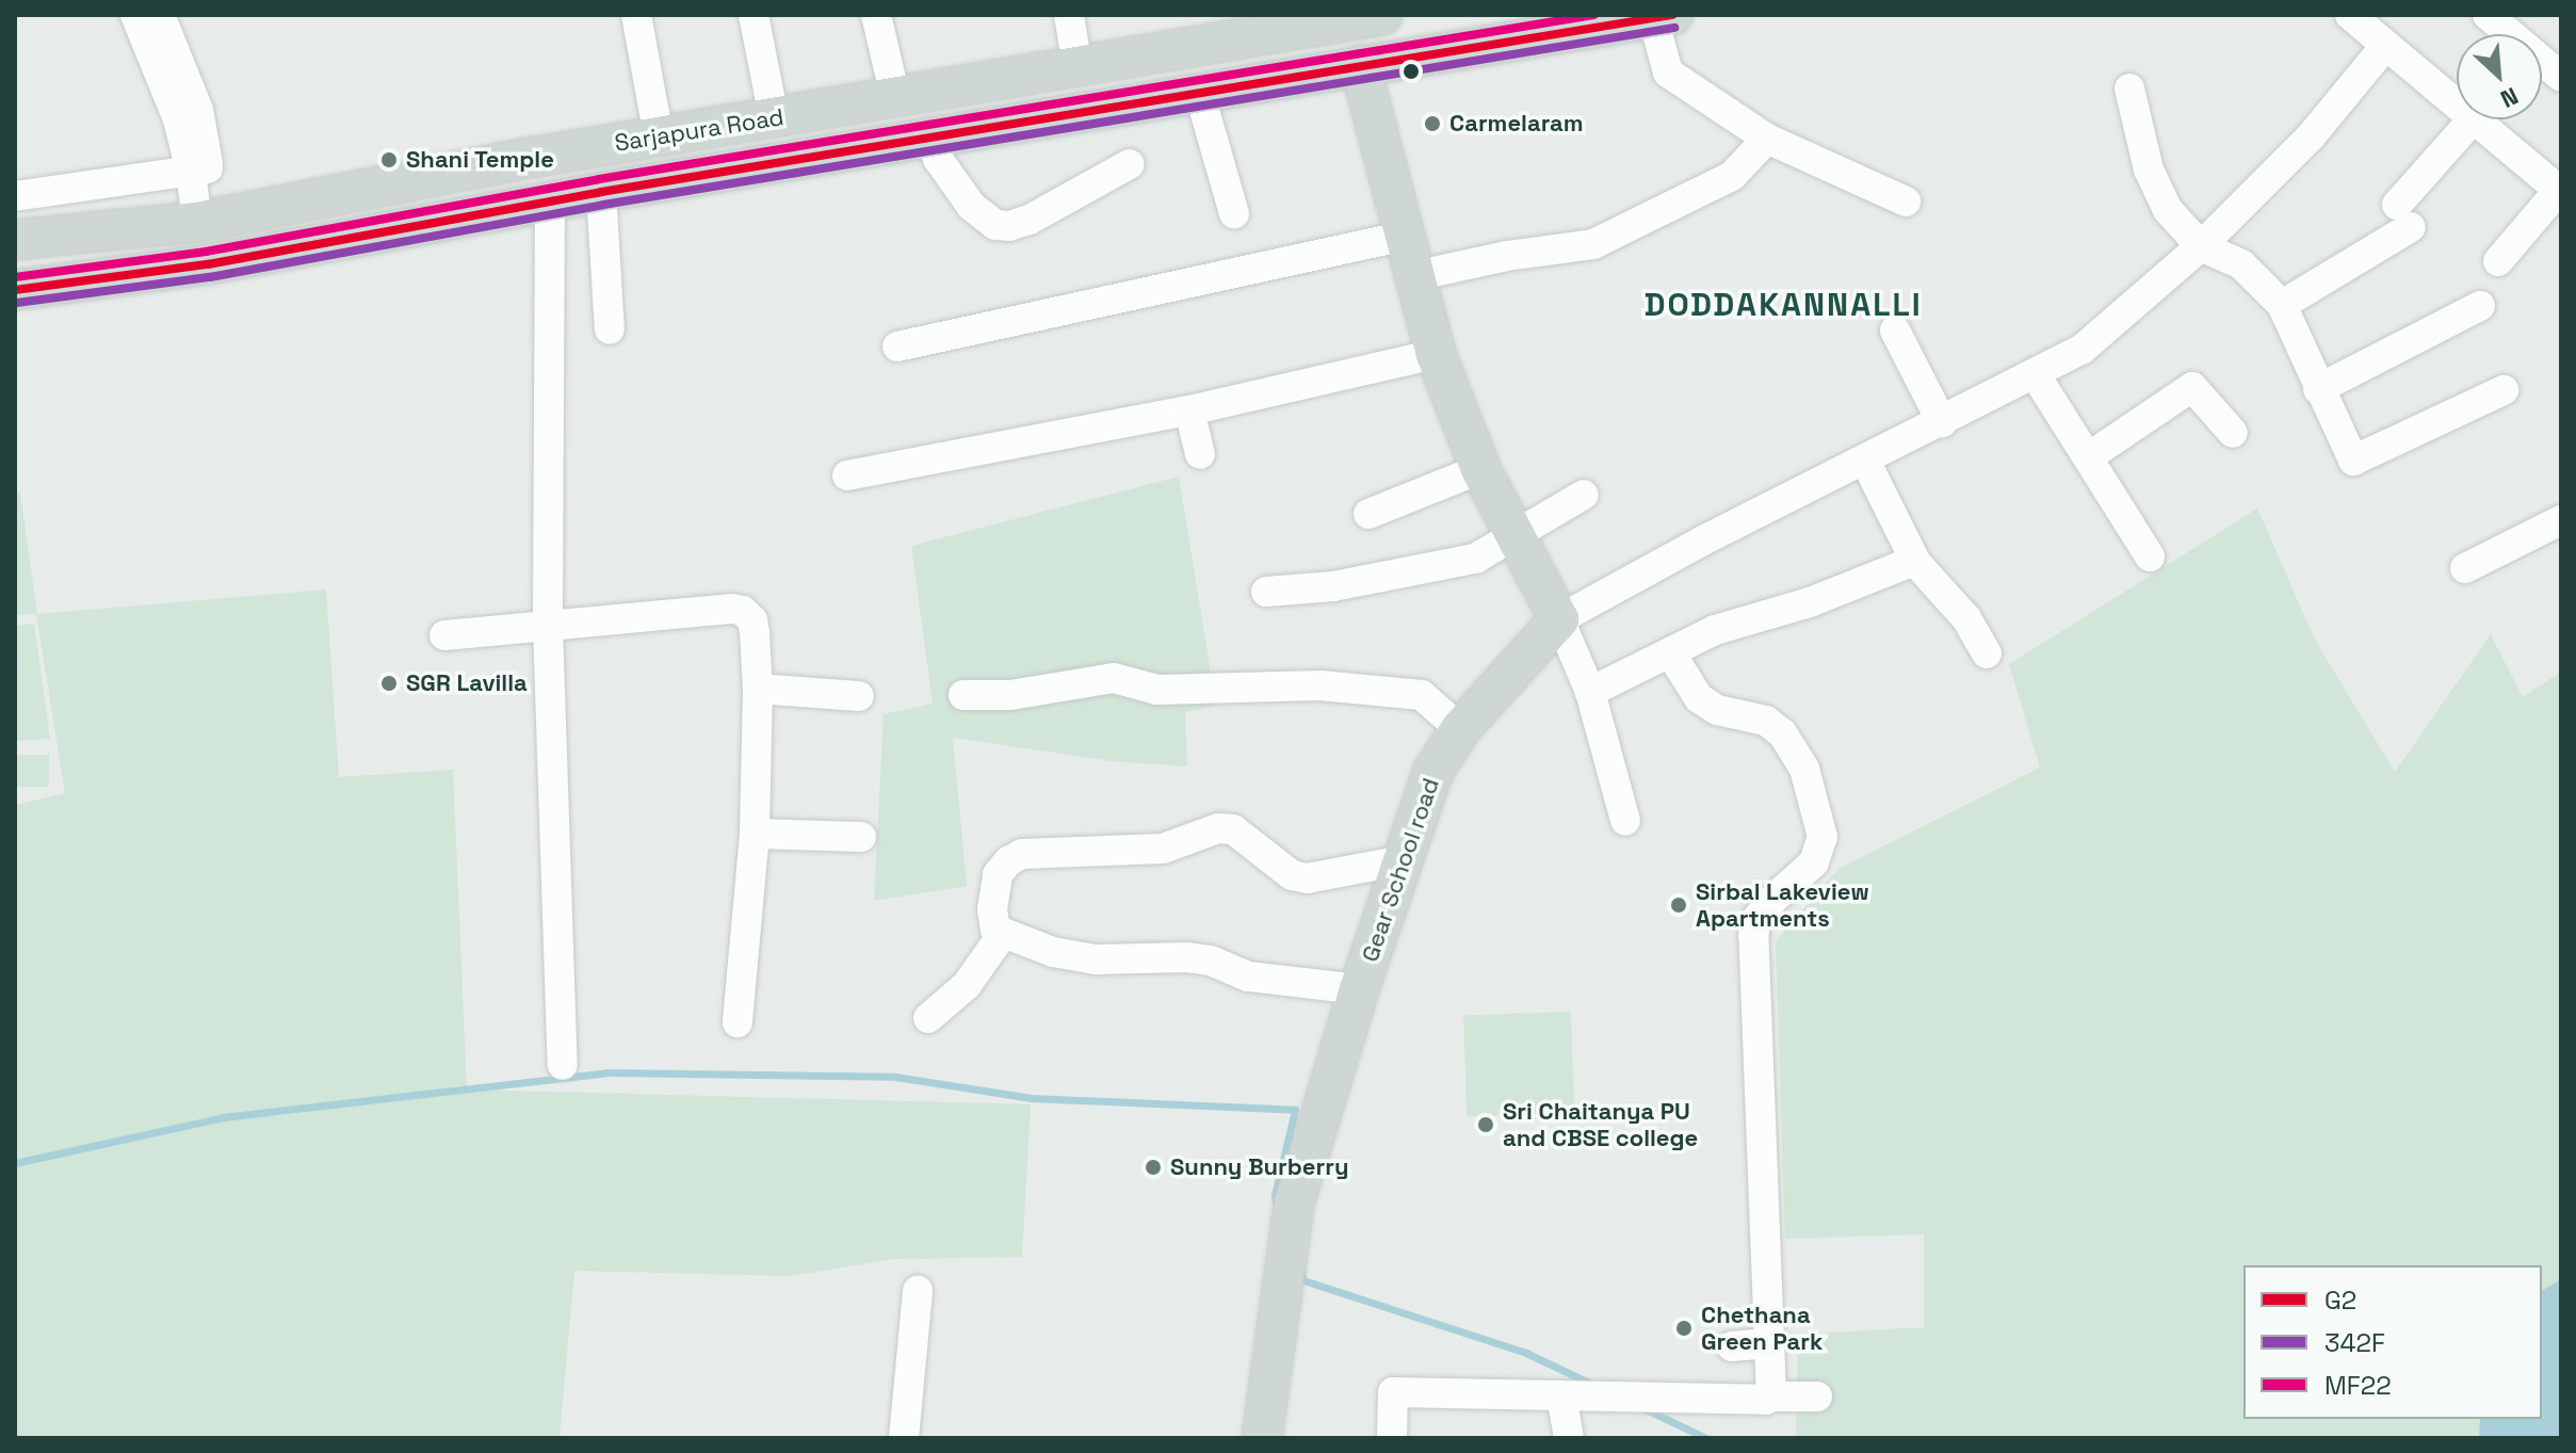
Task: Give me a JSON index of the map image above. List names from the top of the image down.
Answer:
{
  "streets": {
    "main road": ["Sarjapura Road", "Gear School road"]
  },
  "districts": ["DODDAKANNALLI"],
  "places": [
    "Carmelaram",
    "Shani Temple",
    "SGR Lavilla",
    "Sirbal Lakeview Apartments",
    "Sri Chaitanya PU and CBSE college",
    "Sunny Burberry",
    "Chethana Green Park"
  ],
  "lines": ["transit line G2", "transit line MF22", "transit line 342F"],
  "legend": ["G2", "342F", "MF22"],
  "north": "bottom right"
}
